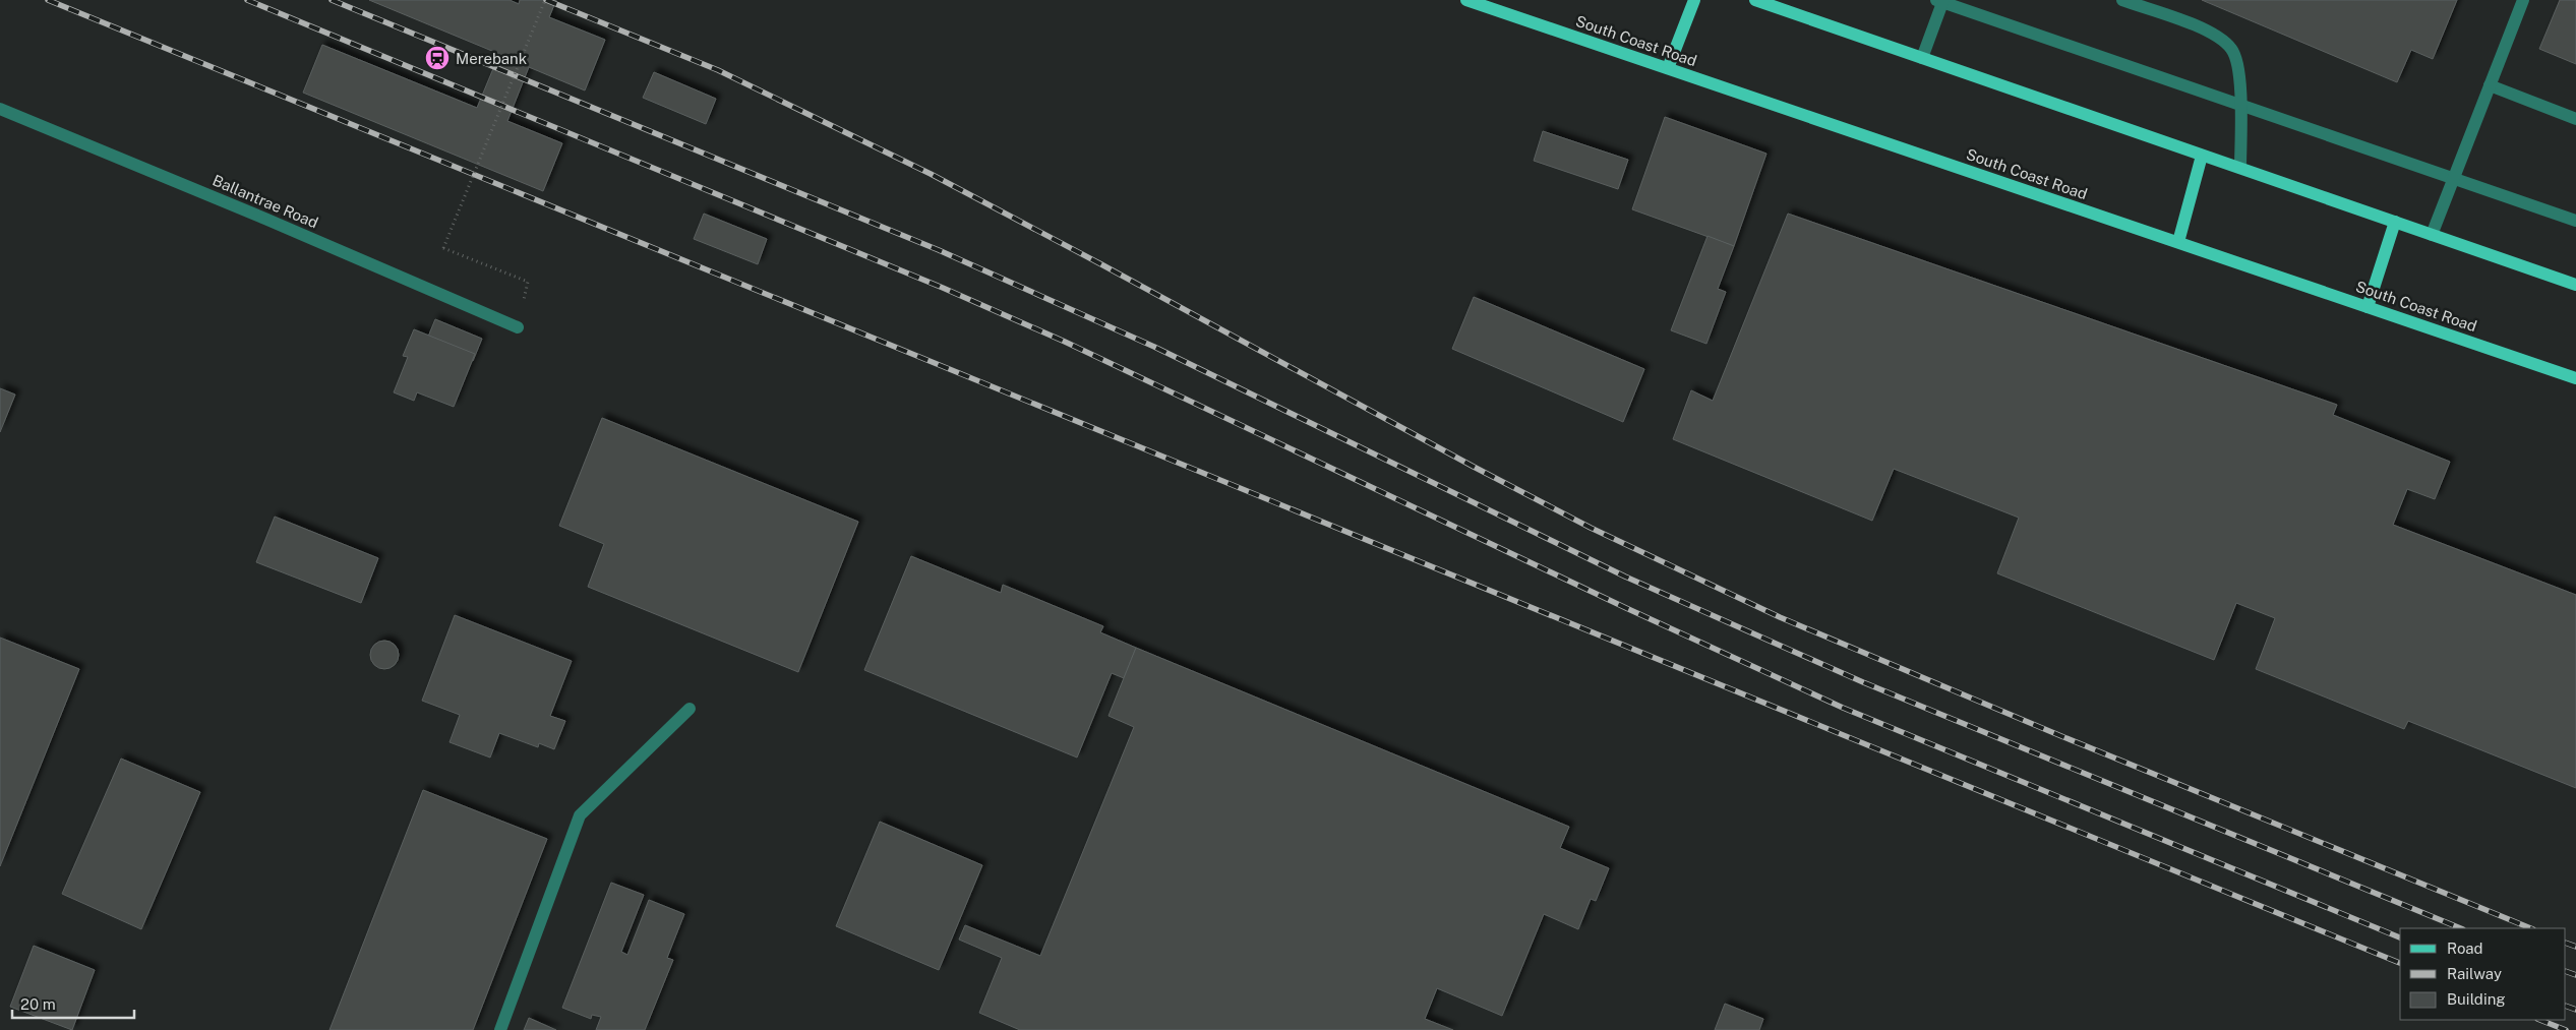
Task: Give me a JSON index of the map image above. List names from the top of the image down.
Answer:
{
  "streets": {
    "main road": ["South Coast Road"],
    "lane": ["Ballantrae Road"]
  },
  "places": {
    "station": ["Merebank"]
  },
  "legend": ["Road", "Railway", "Building"],
  "scale_bar": "20 m"
}
